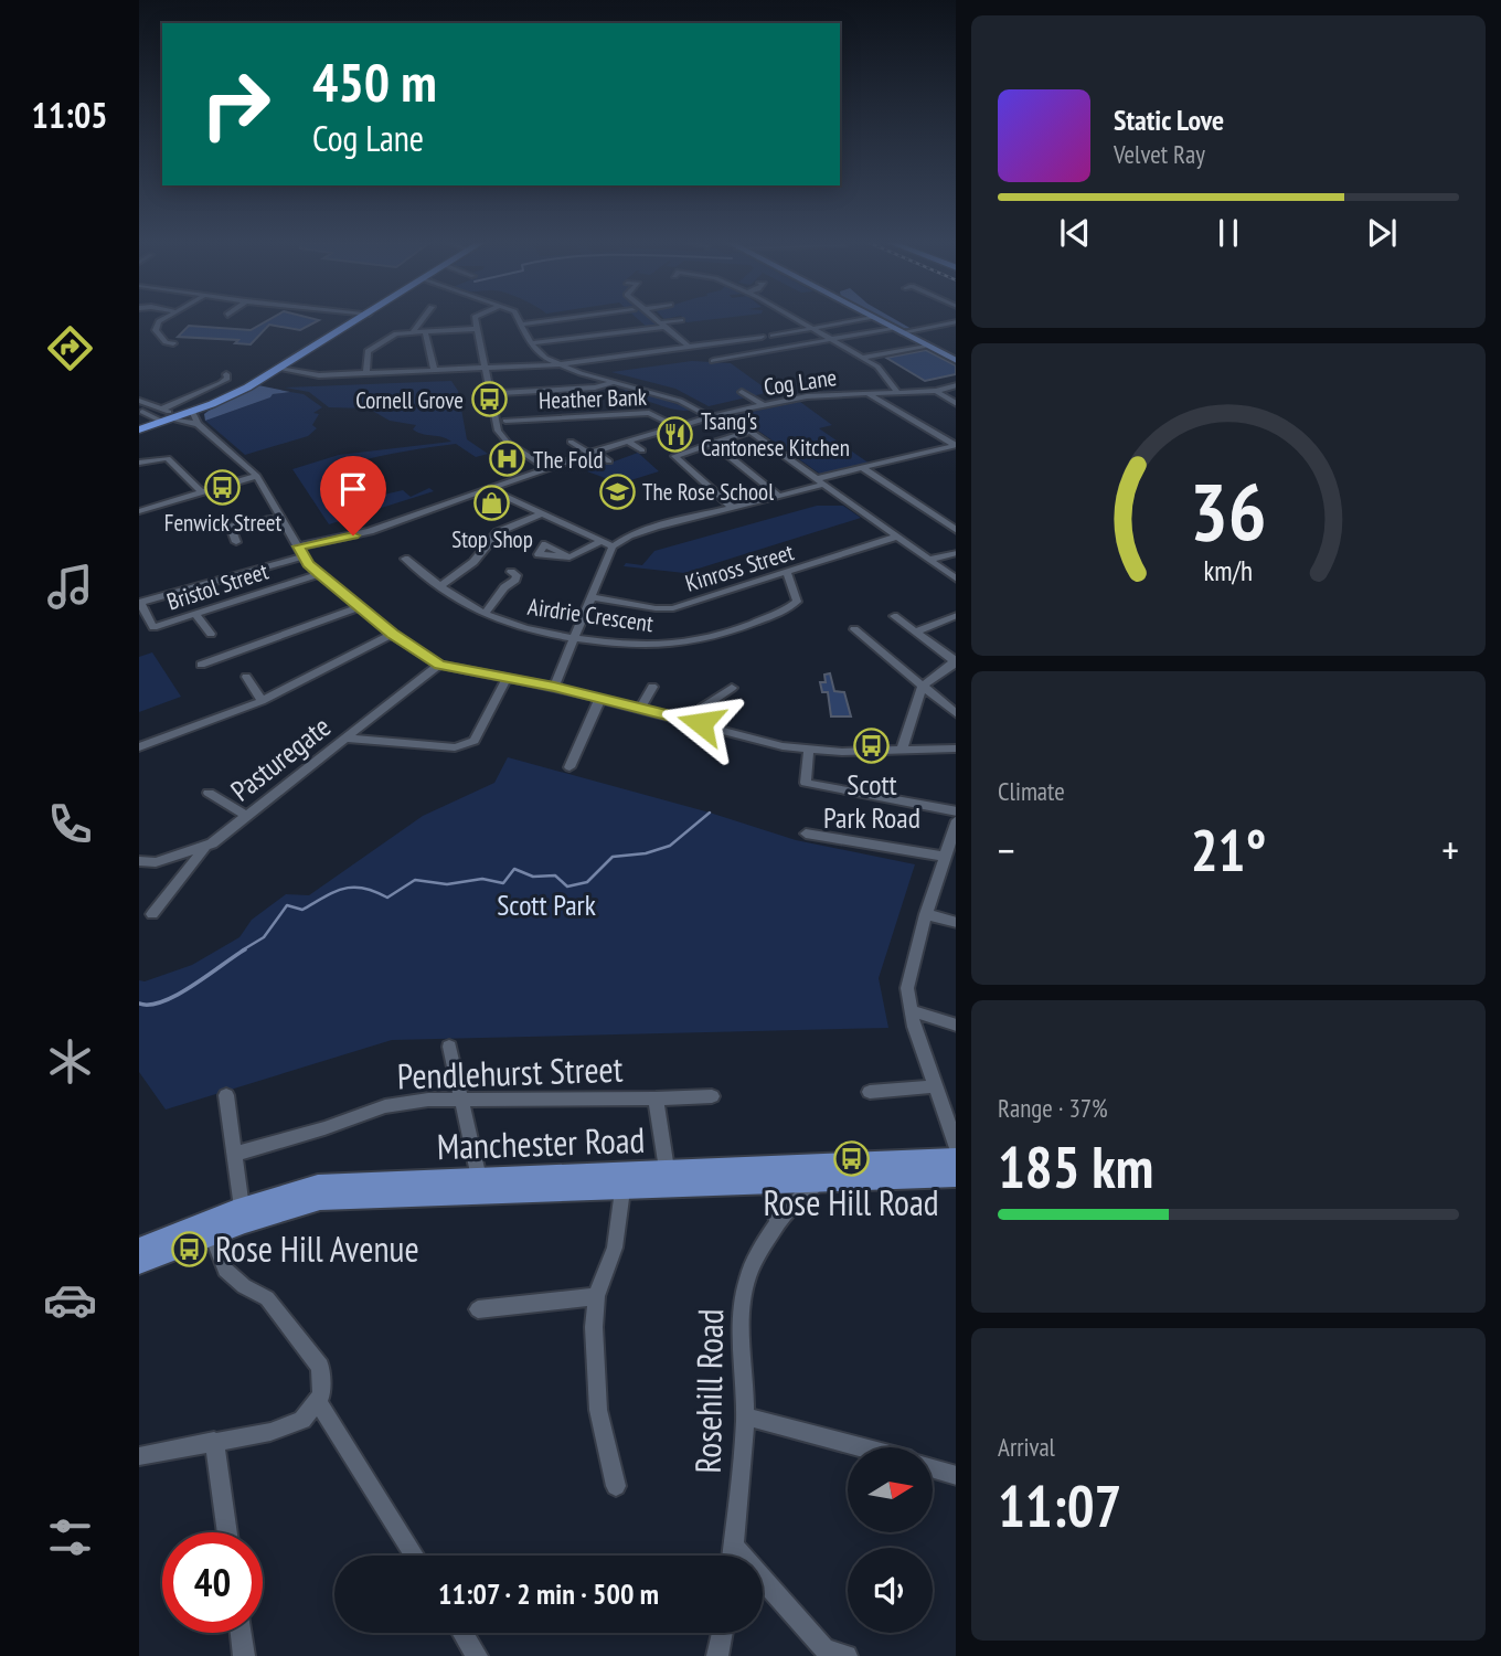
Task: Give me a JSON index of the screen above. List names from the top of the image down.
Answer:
{
  "streets": {
    "main road": ["Manchester Road"],
    "street": [
      "Cog Lane",
      "Heather Bank",
      "Kinross Street",
      "Bristol Street",
      "Airdrie Crescent",
      "Pasturegate",
      "Pendlehurst Street",
      "Rosehill Road"
    ]
  },
  "crossings": [
    ["Cog Lane", "Heather Bank"],
    ["Cog Lane", "Bristol Street"],
    ["Kinross Street", "Airdrie Crescent"],
    ["Pendlehurst Street", "Manchester Road"],
    ["Manchester Road", "Rosehill Road"]
  ],
  "parks": ["Scott Park"],
  "places": {
    "bus stop": [
      "Cornell Grove",
      "Fenwick Street",
      "Scott Park Road",
      "Rose Hill Road",
      "Rose Hill Avenue"
    ],
    "restaurant": ["Tsang's Cantonese Kitchen"],
    "hospital": ["The Fold"],
    "school or university": ["The Rose School"],
    "shop": ["Stop Shop"]
  },
  "north": "right",
  "page": {
    "tabs": "11:05",
    "turn": ["450 m", "Cog Lane"],
    "song": ["Static Love", "Velvet Ray"],
    "tile": [
      "Climate",
      ["Range · 37%", "185 km"],
      ["Arrival", "11:07"]
    ],
    "heat": ["−", "21°", "+"],
    "limit": "40",
    "trip": "11:07 · 2 min · 500 m",
    "gauge": ["36", "km/h"]
  }
}
